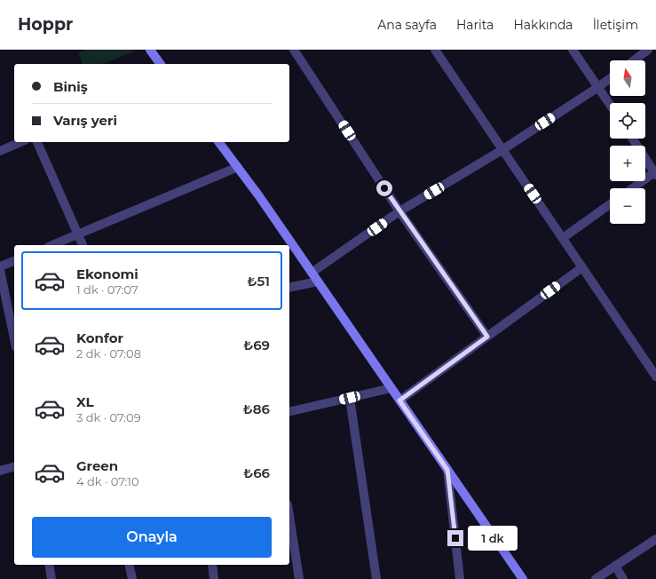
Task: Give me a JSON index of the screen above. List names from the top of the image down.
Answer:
{
  "north": "top",
  "page": {
    "header": "Hoppr",
    "nav": [
      "Ana sayfa",
      "Harita",
      "Hakkında",
      "İletişim"
    ],
    "map_buttons": ["+", "−"],
    "banner": ["Biniş", "Varış yeri"],
    "list": [
      {
        "name": "Ekonomi",
        "note": "1 dk · 07:07",
        "value": "₺51"
      },
      {
        "name": "Konfor",
        "note": "2 dk · 07:08",
        "value": "₺69"
      },
      {
        "name": "XL",
        "note": "3 dk · 07:09",
        "value": "₺86"
      },
      {
        "name": "Green",
        "note": "4 dk · 07:10",
        "value": "₺66"
      }
    ],
    "buttons": "Onayla",
    "bubble": "1 dk"
  }
}
